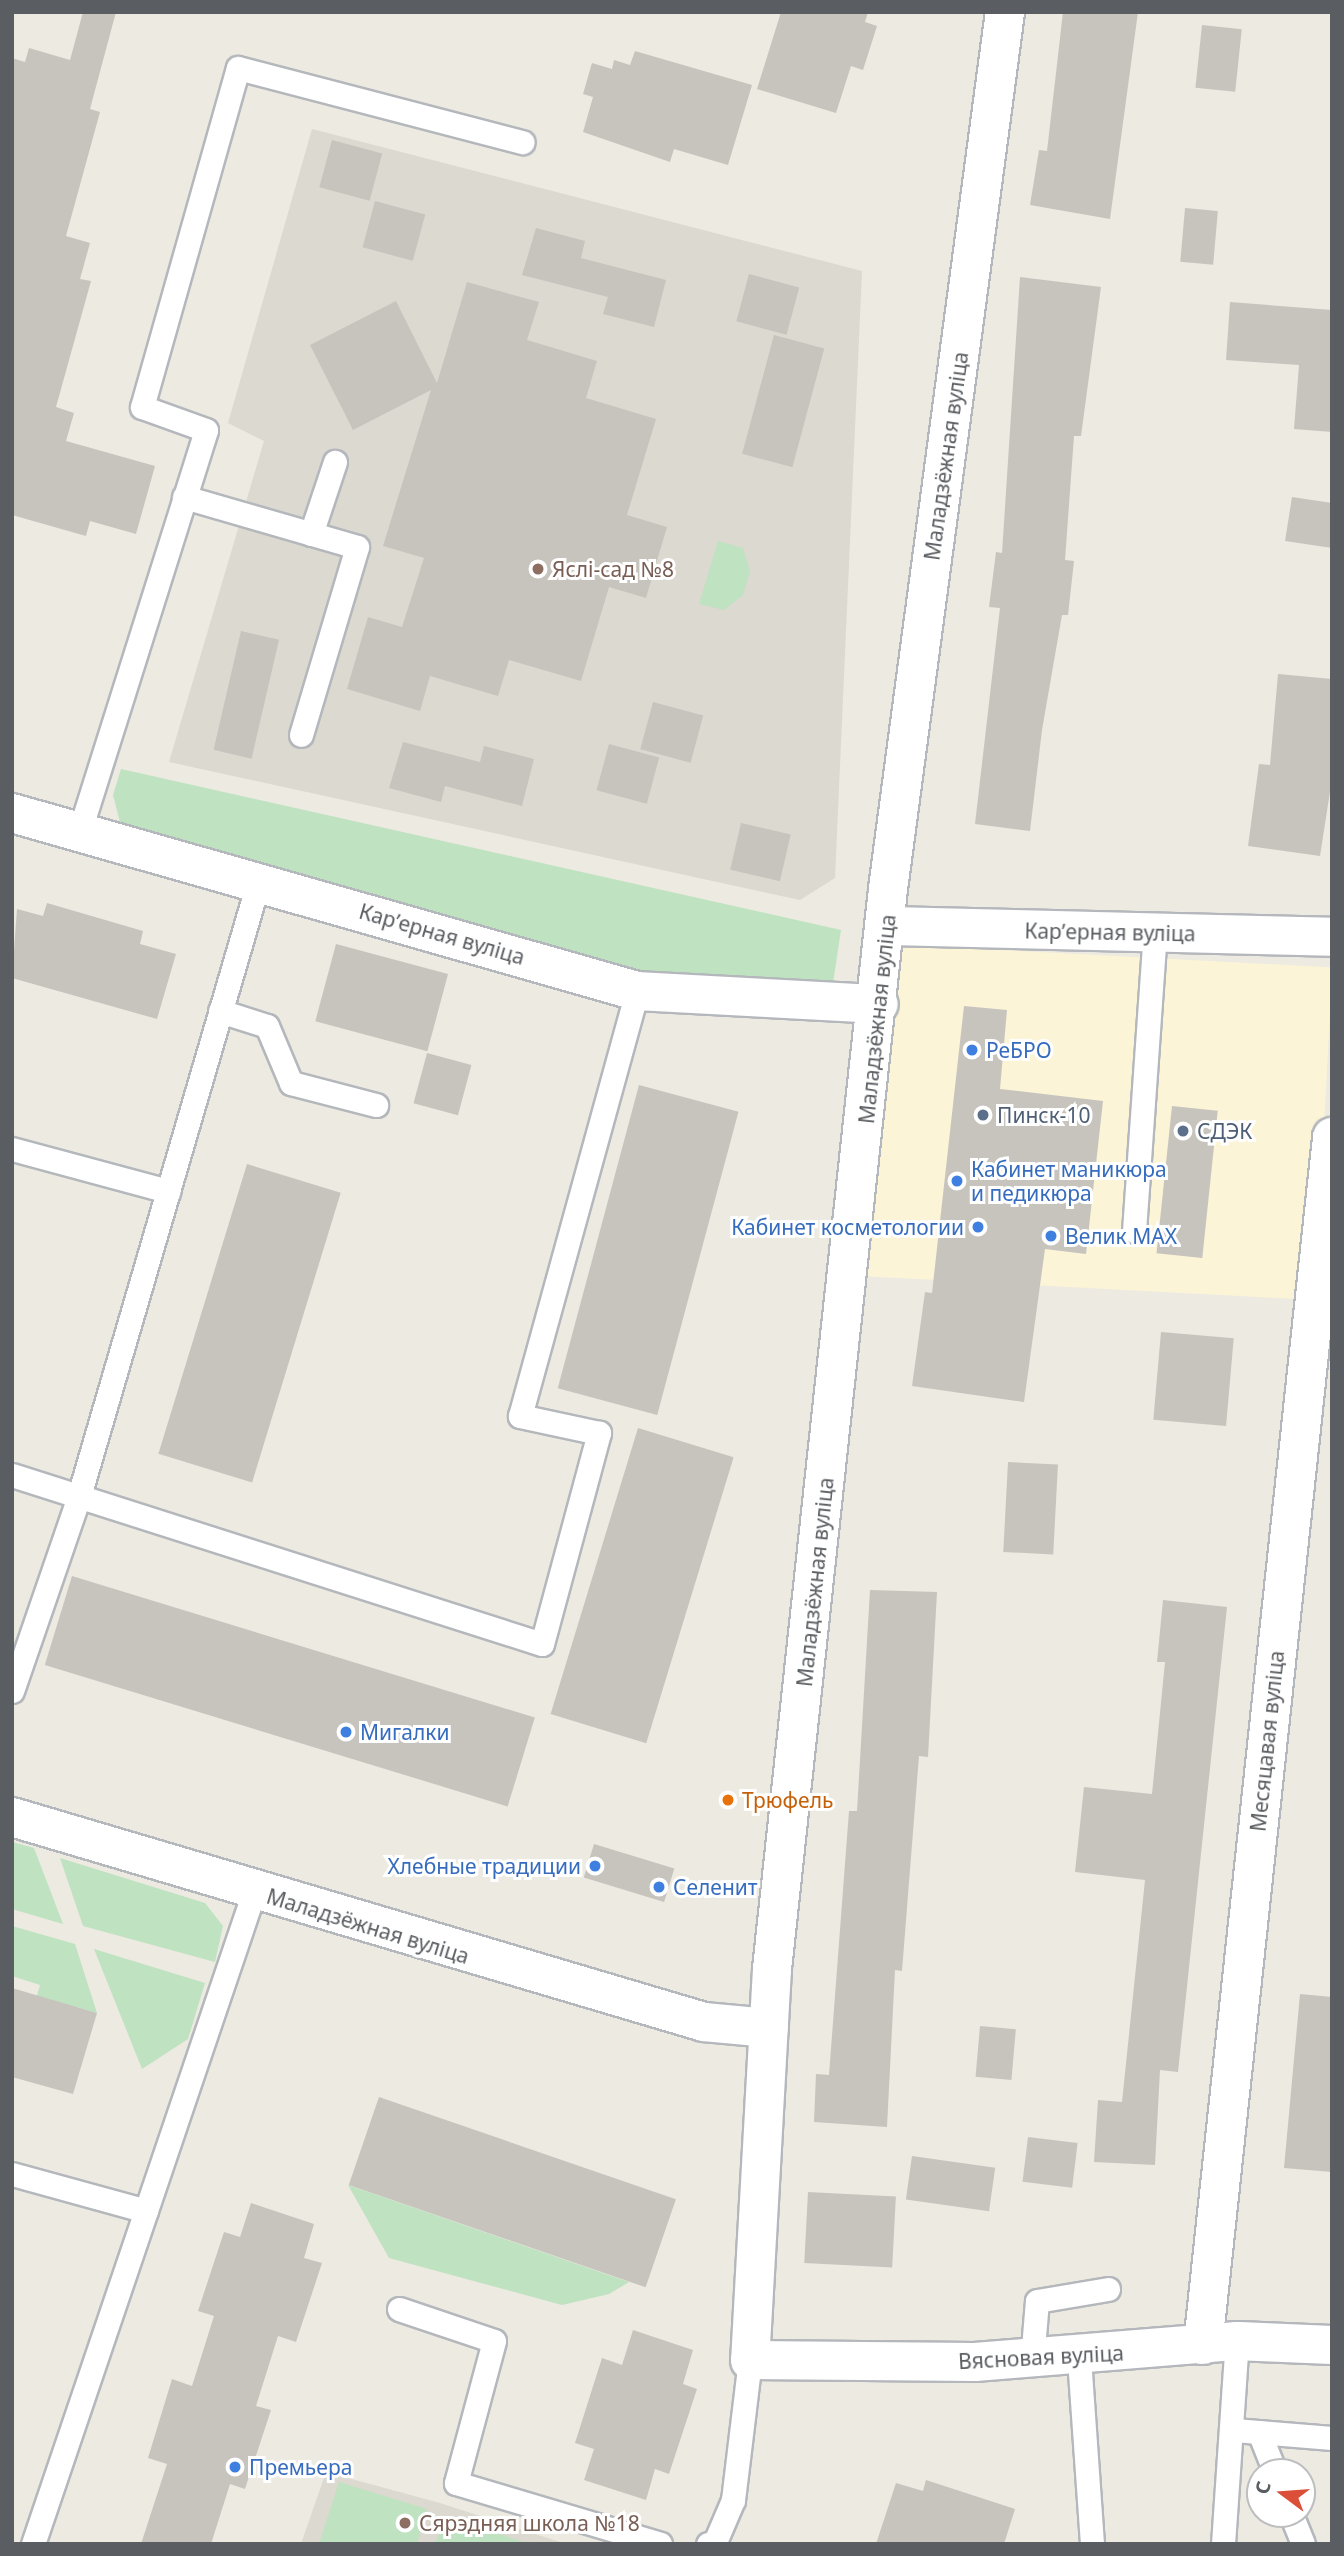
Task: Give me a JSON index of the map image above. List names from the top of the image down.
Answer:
{
  "streets": {
    "street": [
      "Маладзёжная вуліца",
      "Карʼерная вуліца",
      "Месяцавая вуліца",
      "Вясновая вуліца"
    ]
  },
  "crossings": [
    ["Маладзёжная вуліца", "Карʼерная вуліца"],
    ["Маладзёжная вуліца", "Вясновая вуліца"],
    ["Месяцавая вуліца", "Вясновая вуліца"]
  ],
  "places": [
    "Яслі-сад №8",
    "РеБРО",
    "Пинск-10",
    "СДЭК",
    "Кабинет маникюра и педикюра",
    "Кабинет косметологии",
    "Велик МАХ",
    "Мигалки",
    "Трюфель",
    "Хлебные традиции",
    "Селенит",
    "Премьера",
    "Сярэдняя школа №18"
  ],
  "north": "left"
}
